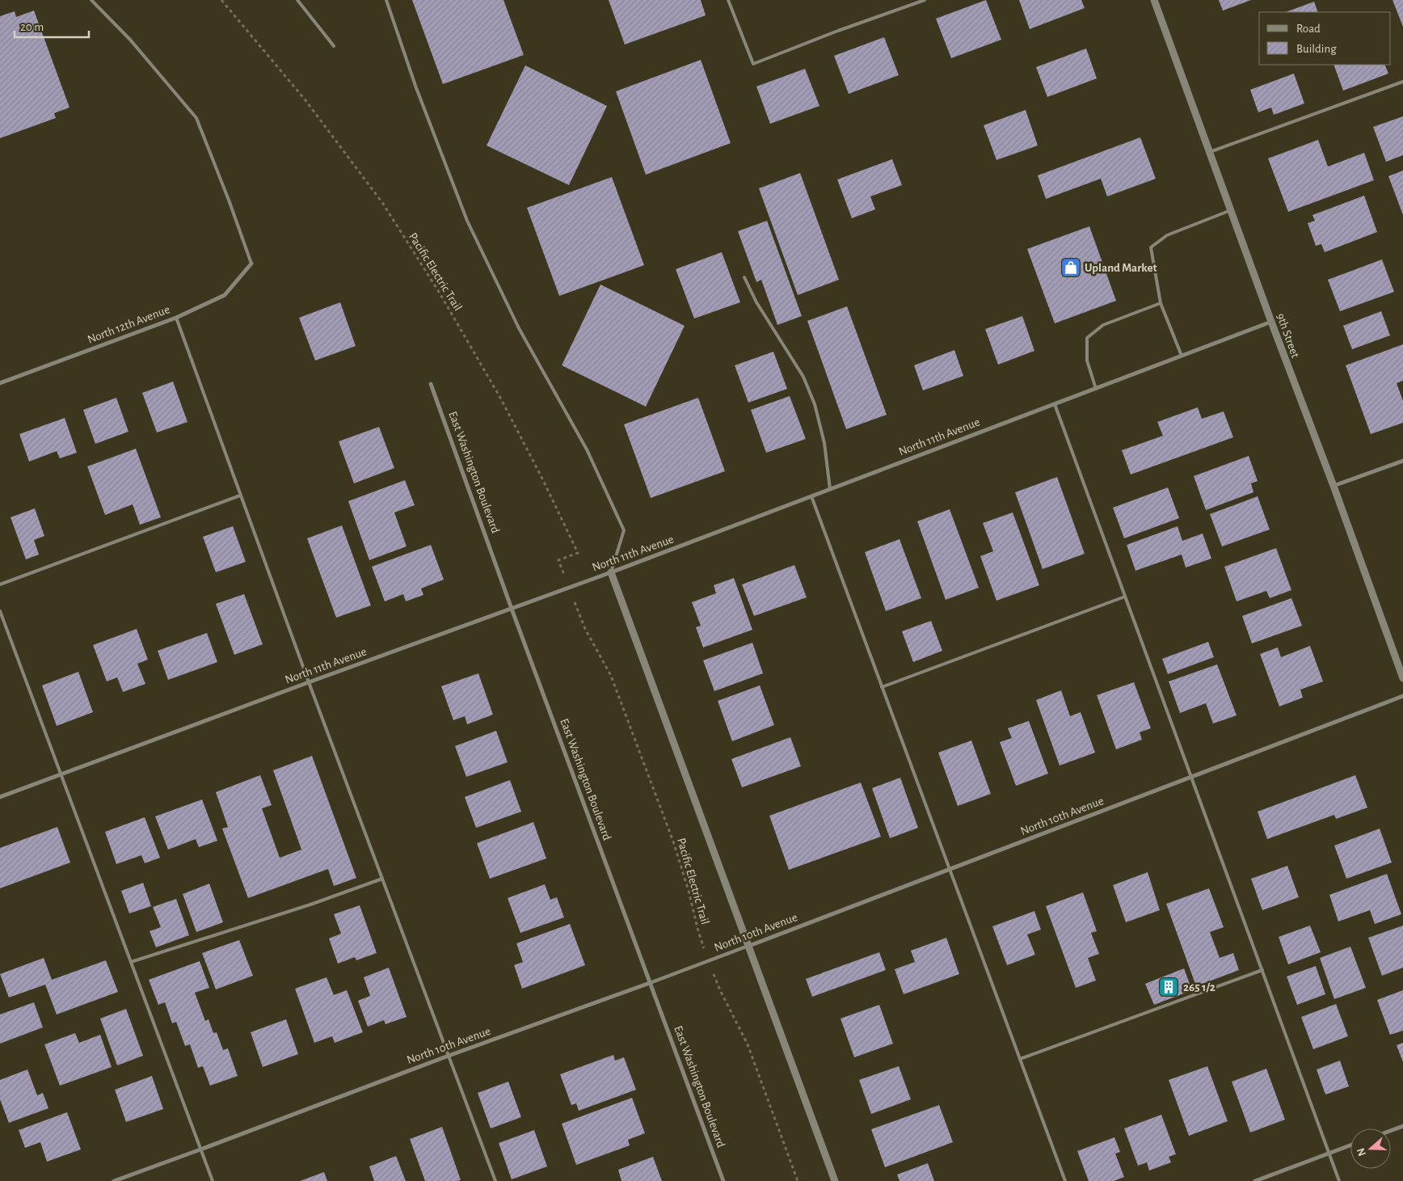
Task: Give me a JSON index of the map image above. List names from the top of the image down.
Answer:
{
  "streets": {
    "street": [
      "North 12th Avenue",
      "9th Street",
      "North 11th Avenue",
      "East Washington Boulevard",
      "North 10th Avenue"
    ],
    "path": ["Pacific Electric Trail"]
  },
  "crossings": [
    ["Pacific Electric Trail", "North 10th Avenue"],
    ["9th Street", "North 11th Avenue"],
    ["North 11th Avenue", "East Washington Boulevard"],
    ["East Washington Boulevard", "North 10th Avenue"]
  ],
  "places": {
    "shop": ["Upland Market"],
    "building": ["265 1/2"]
  },
  "legend": ["Road", "Building"],
  "scale_bar": "20 m",
  "north": "left"
}
